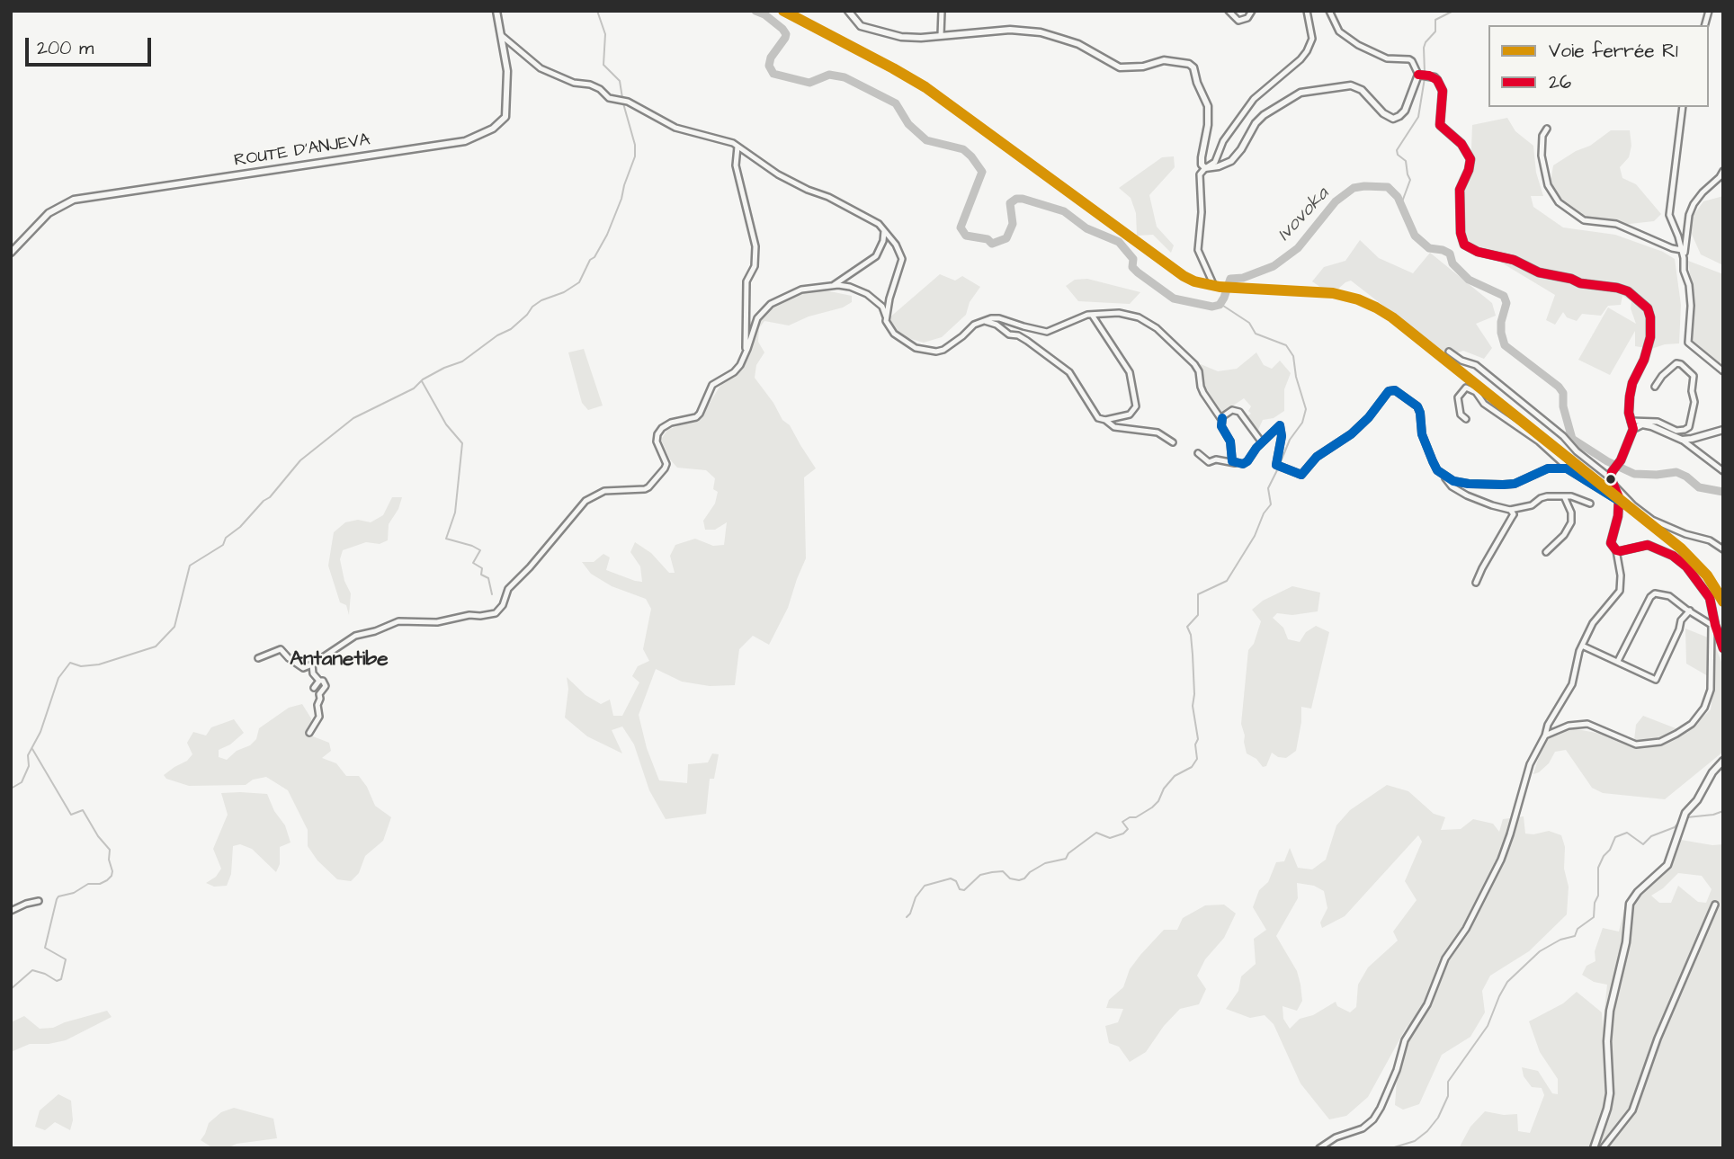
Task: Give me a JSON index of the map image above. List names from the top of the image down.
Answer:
{
  "streets": {
    "street": ["ROUTE D'ANJEVA"]
  },
  "districts": ["Antanetibe"],
  "water": ["Ivovoka"],
  "lines": ["rail line R1", "transit line 26"],
  "legend": ["Voie ferrée R1", "26"],
  "scale_bar": "200 m"
}
